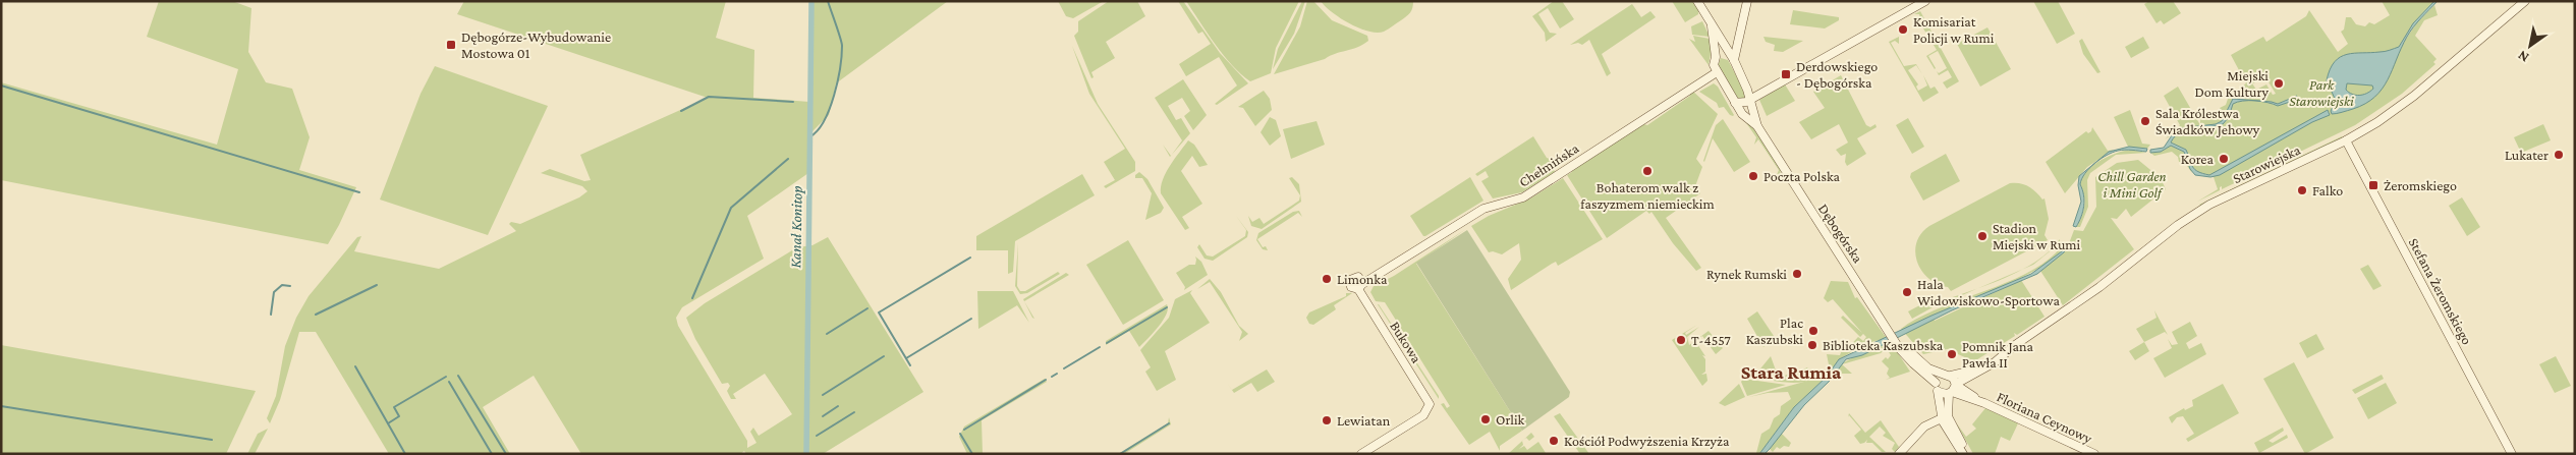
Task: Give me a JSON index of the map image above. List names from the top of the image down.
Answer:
{
  "streets": {
    "main road": [
      "Starowiejska",
      "Chełmińska",
      "Dębogórska",
      "Stefana Żeromskiego",
      "Bukowa",
      "Floriana Ceynowy"
    ]
  },
  "crossings": [
    ["Starowiejska", "Dębogórska"],
    ["Starowiejska", "Stefana Żeromskiego"],
    ["Starowiejska", "Floriana Ceynowy"],
    ["Chełmińska", "Dębogórska"],
    ["Chełmińska", "Bukowa"]
  ],
  "districts": ["Stara Rumia"],
  "water": ["Kanał Konitop"],
  "parks": ["Park Starowiejski", "Chill Garden i Mini Golf"],
  "places": {
    "other": [
      "Komisariat Policji w Rumi",
      "Miejski Dom Kultury",
      "Sala Królestwa Świadków Jehowy",
      "Lukater",
      "Korea",
      "Bohaterom walk z faszyzmem niemieckim",
      "Poczta Polska",
      "Falko",
      "Stadion Miejski w Rumi",
      "Rynek Rumski",
      "Limonka",
      "Hala Widowiskowo-Sportowa",
      "Plac Kaszubski",
      "T-4557",
      "Biblioteka Kaszubska",
      "Pomnik Jana Pawła II",
      "Orlik",
      "Lewiatan",
      "Kościół Podwyższenia Krzyża"
    ],
    "transit": ["Dębogórze-Wybudowanie Mostowa 01", "Derdowskiego - Dębogórska", "Żeromskiego"]
  },
  "north": "bottom left"
}
